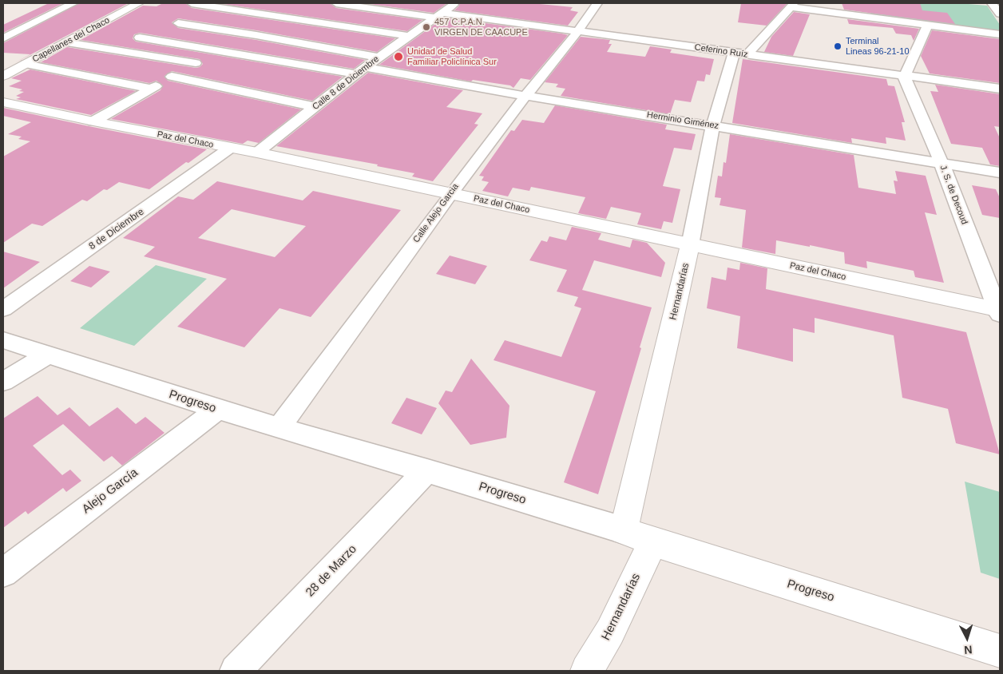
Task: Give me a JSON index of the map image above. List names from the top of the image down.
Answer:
{
  "streets": {
    "street": [
      "Capellanes del Chaco",
      "Ceferino Ruíz",
      "Calle 8 de Diciembre",
      "Herminio Giménez",
      "Paz del Chaco",
      "J. S. de Decoud",
      "Calle Alejo Garcia",
      "8 de Diciembre",
      "Hernandarías",
      "Progreso",
      "Alejo García",
      "28 de Marzo"
    ]
  },
  "crossings": [
    ["Ceferino Ruíz", "Calle 8 de Diciembre"],
    ["Ceferino Ruíz", "J. S. de Decoud"],
    ["Ceferino Ruíz", "Calle Alejo Garcia"],
    ["Ceferino Ruíz", "Hernandarías"],
    ["Calle 8 de Diciembre", "Herminio Giménez"],
    ["Calle 8 de Diciembre", "Paz del Chaco"],
    ["Herminio Giménez", "J. S. de Decoud"],
    ["Herminio Giménez", "Calle Alejo Garcia"],
    ["Herminio Giménez", "Hernandarías"],
    ["Paz del Chaco", "J. S. de Decoud"],
    ["Paz del Chaco", "Calle Alejo Garcia"],
    ["Paz del Chaco", "8 de Diciembre"],
    ["Paz del Chaco", "Hernandarías"],
    ["Calle Alejo Garcia", "Progreso"],
    ["Hernandarías", "Progreso"],
    ["Progreso", "Alejo García"],
    ["Progreso", "28 de Marzo"]
  ],
  "places": ["457 C.P.A.N. VIRGEN DE CAACUPE", "Terminal Lineas 96-21-10", "Unidad de Salud Familiar Policlínica Sur"],
  "north": "bottom"
}
